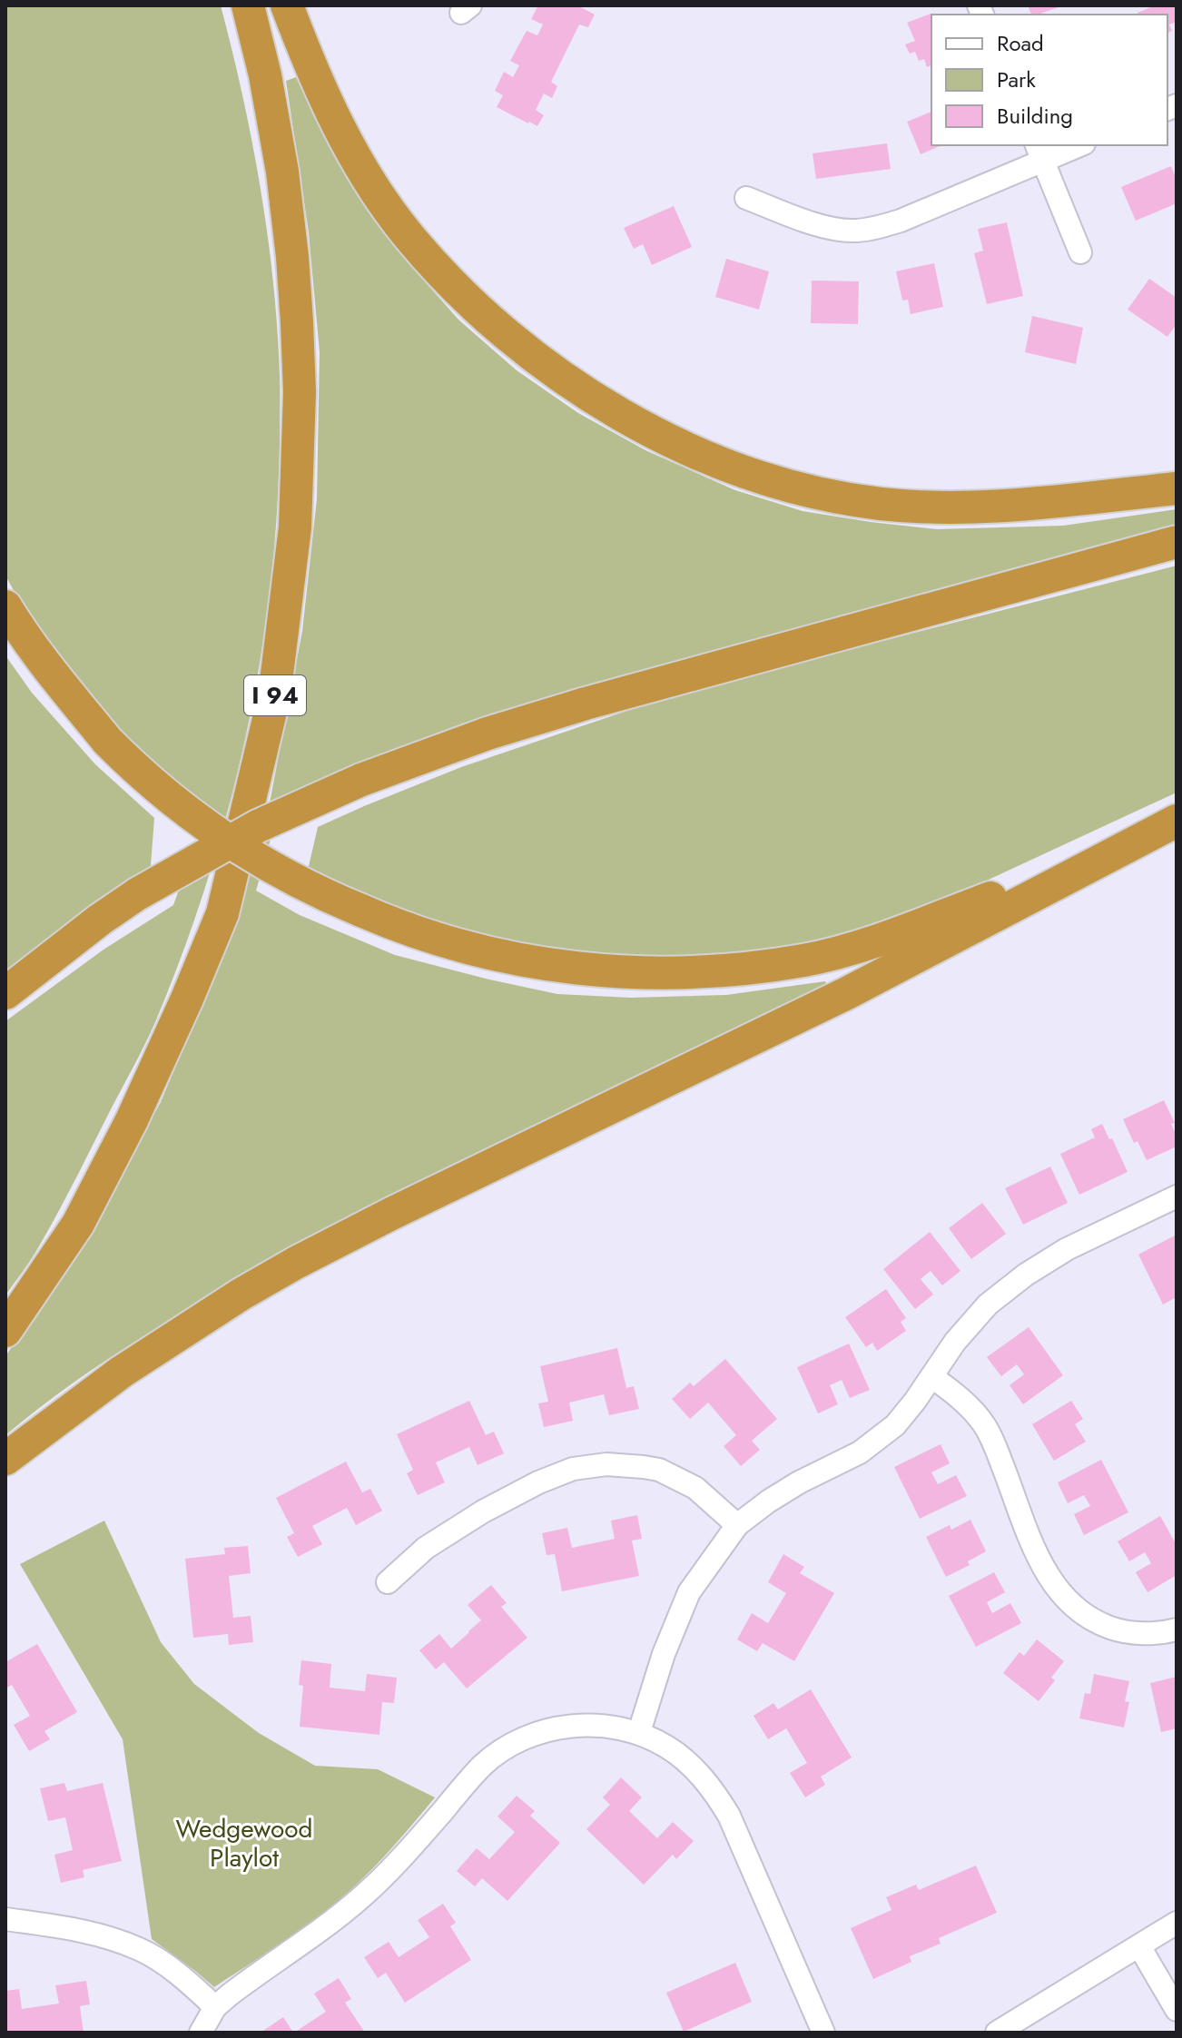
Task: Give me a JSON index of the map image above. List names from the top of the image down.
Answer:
{
  "streets": {
    "highway": ["I 94"]
  },
  "parks": ["Wedgewood Playlot"],
  "legend": ["Road", "Park", "Building"]
}
